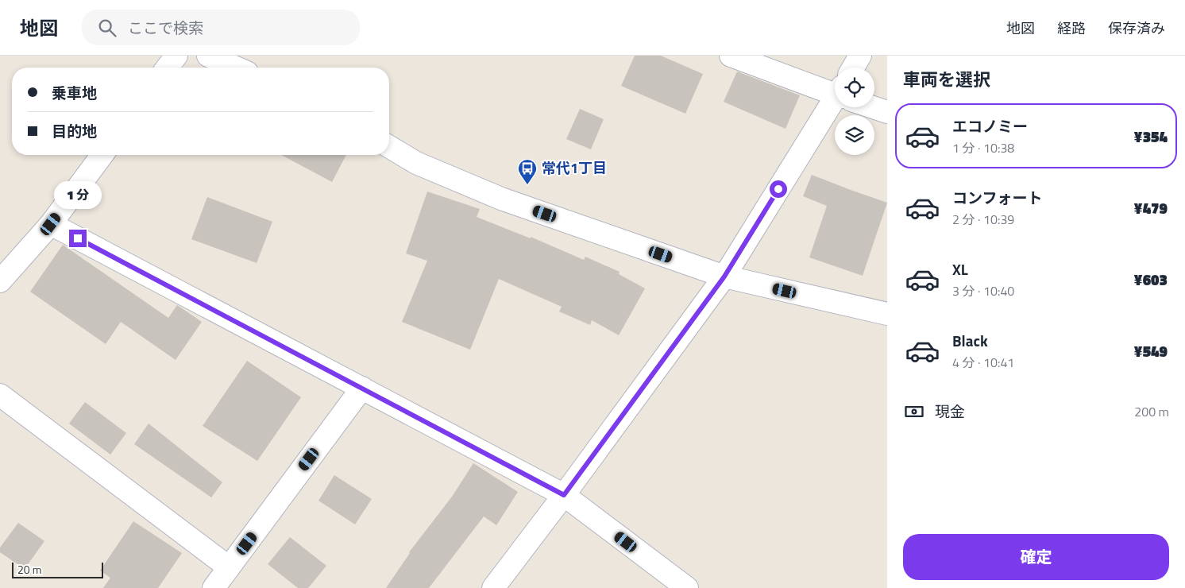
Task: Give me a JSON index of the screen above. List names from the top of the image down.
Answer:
{
  "places": {
    "bus stop": ["常代1丁目"]
  },
  "scale_bar": "20 m",
  "page": {
    "header": "地図",
    "search": "ここで検索",
    "nav": ["地図", "経路", "保存済み"],
    "heading": "車両を選択",
    "banner": ["乗車地", "目的地"],
    "list": [
      {
        "name": "エコノミー",
        "note": "1 分 · 10:38",
        "value": "¥354"
      },
      {
        "name": "コンフォート",
        "note": "2 分 · 10:39",
        "value": "¥479"
      },
      {
        "name": "XL",
        "note": "3 分 · 10:40",
        "value": "¥603"
      },
      {
        "name": "Black",
        "note": "4 分 · 10:41",
        "value": "¥549"
      }
    ],
    "bubble": "1 分",
    "pay": ["現金", "200 m"],
    "buttons": "確定",
    "scale": "20 m"
  }
}
